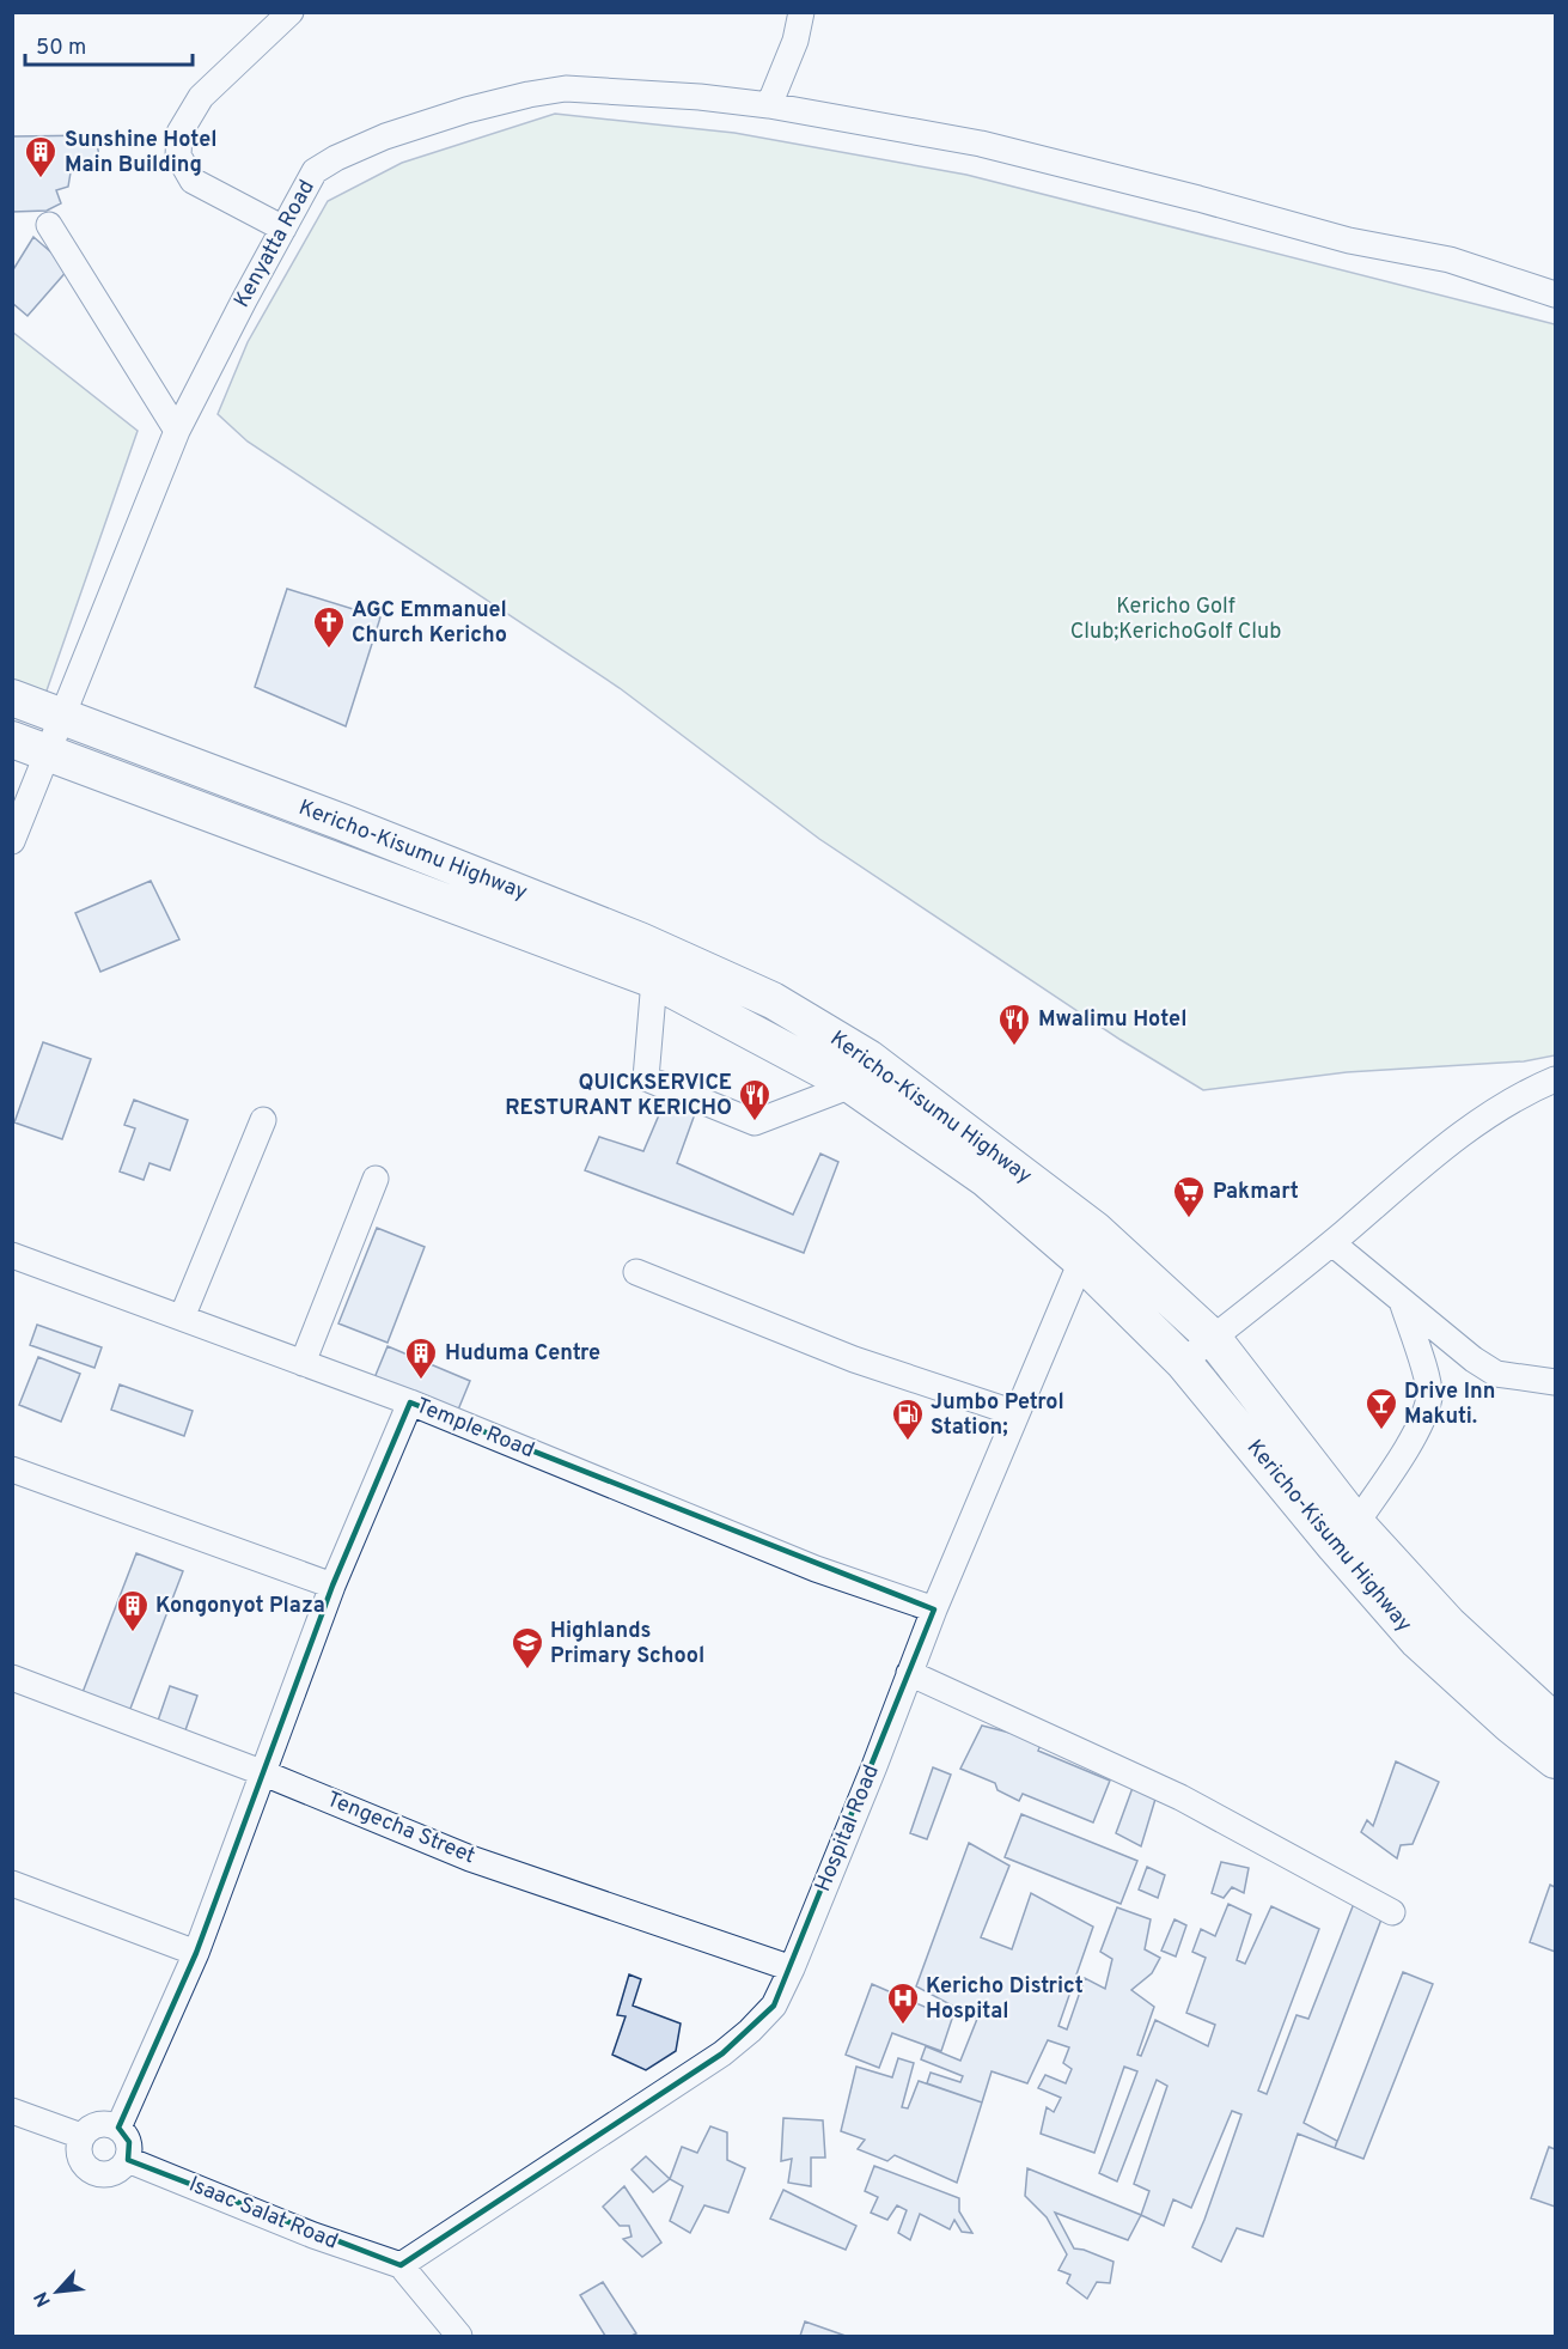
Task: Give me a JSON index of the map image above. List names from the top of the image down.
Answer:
{
  "streets": {
    "highway": ["Kericho-Kisumu Highway"],
    "street": [
      "Kenyatta Road",
      "Temple Road",
      "Tengecha Street",
      "Hospital Road",
      "Isaac Salat Road"
    ]
  },
  "crossings": [
    ["Kenyatta Road", "Kericho-Kisumu Highway"],
    ["Kericho-Kisumu Highway", "Hospital Road"],
    ["Temple Road", "Hospital Road"],
    ["Tengecha Street", "Hospital Road"],
    ["Hospital Road", "Isaac Salat Road"]
  ],
  "parks": ["Kericho Golf Club;KerichoGolf Club"],
  "places": {
    "building": ["Sunshine Hotel Main Building", "Huduma Centre", "Kongonyot Plaza"],
    "church": ["AGC Emmanuel Church Kericho"],
    "restaurant": ["Mwalimu Hotel", "QUICKSERVICE RESTURANT KERICHO"],
    "supermarket": ["Pakmart"],
    "bar": ["Drive Inn Makuti."],
    "fuel station": ["Jumbo Petrol Station;"],
    "school or university": ["Highlands Primary School"],
    "hospital": ["Kericho District Hospital"]
  },
  "scale_bar": "50 m",
  "north": "bottom left"
}
